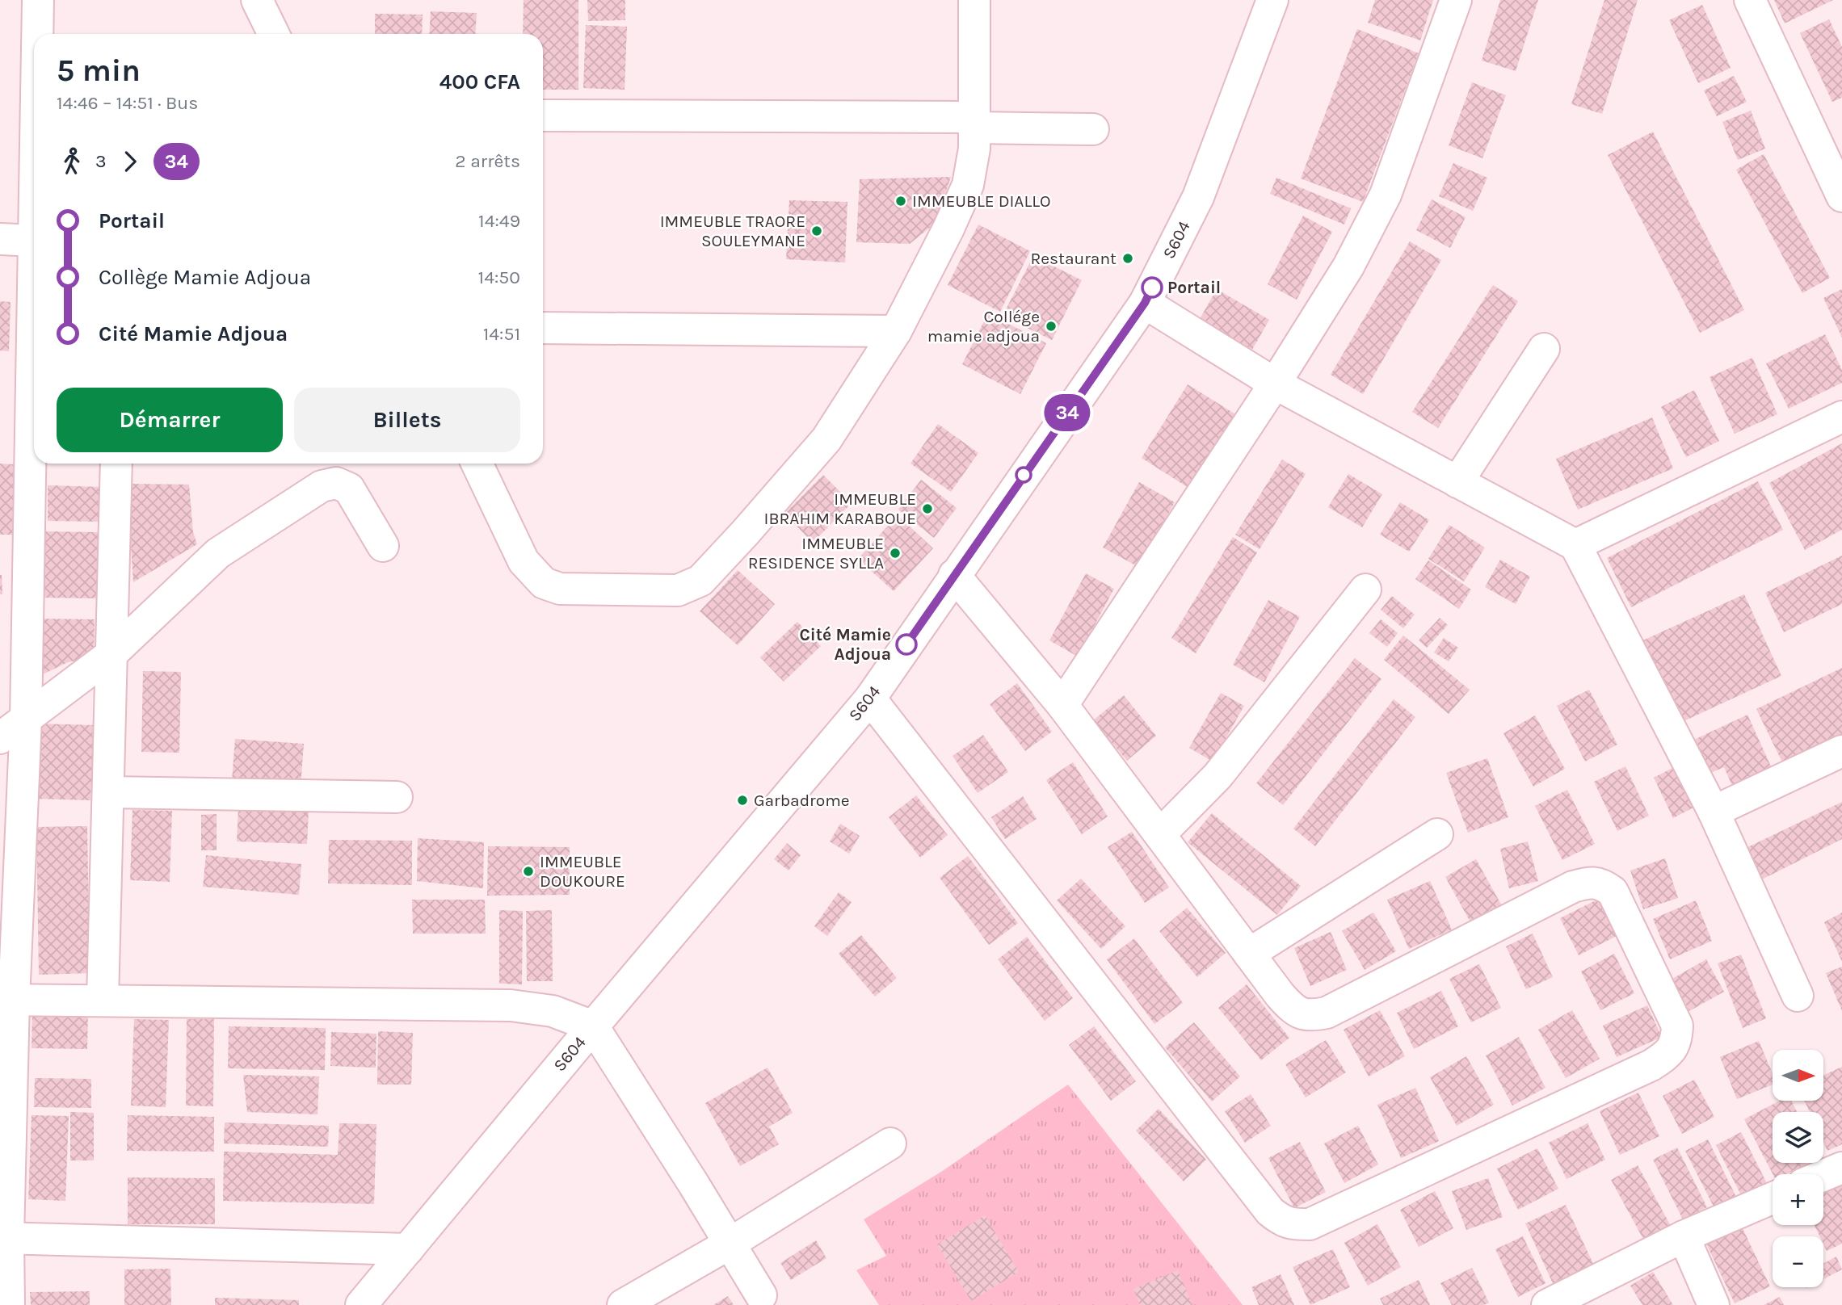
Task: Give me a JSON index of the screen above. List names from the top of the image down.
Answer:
{
  "streets": {
    "street": ["S604"]
  },
  "places": [
    "IMMEUBLE DIALLO",
    "IMMEUBLE TRAORE SOULEYMANE",
    "Restaurant",
    "Portail",
    "Collége mamie adjoua",
    "IMMEUBLE IBRAHIM KARABOUE",
    "IMMEUBLE RESIDENCE SYLLA",
    "Cité Mamie Adjoua",
    "Garbadrome",
    "IMMEUBLE DOUKOURE"
  ],
  "lines": ["bus line 34"],
  "north": "right",
  "page": {
    "on_map": "34",
    "heading": ["5 min", "14:46 – 14:51 · Bus", "400 CFA"],
    "legs": ["3", "34", "2 arrêts"],
    "list": [
      {
        "name": "Portail",
        "value": "14:49"
      },
      {
        "name": "Collège Mamie Adjoua",
        "value": "14:50"
      },
      {
        "name": "Cité Mamie Adjoua",
        "value": "14:51"
      }
    ],
    "buttons": ["Démarrer", "Billets"],
    "map_buttons": ["+", "−"]
  }
}
